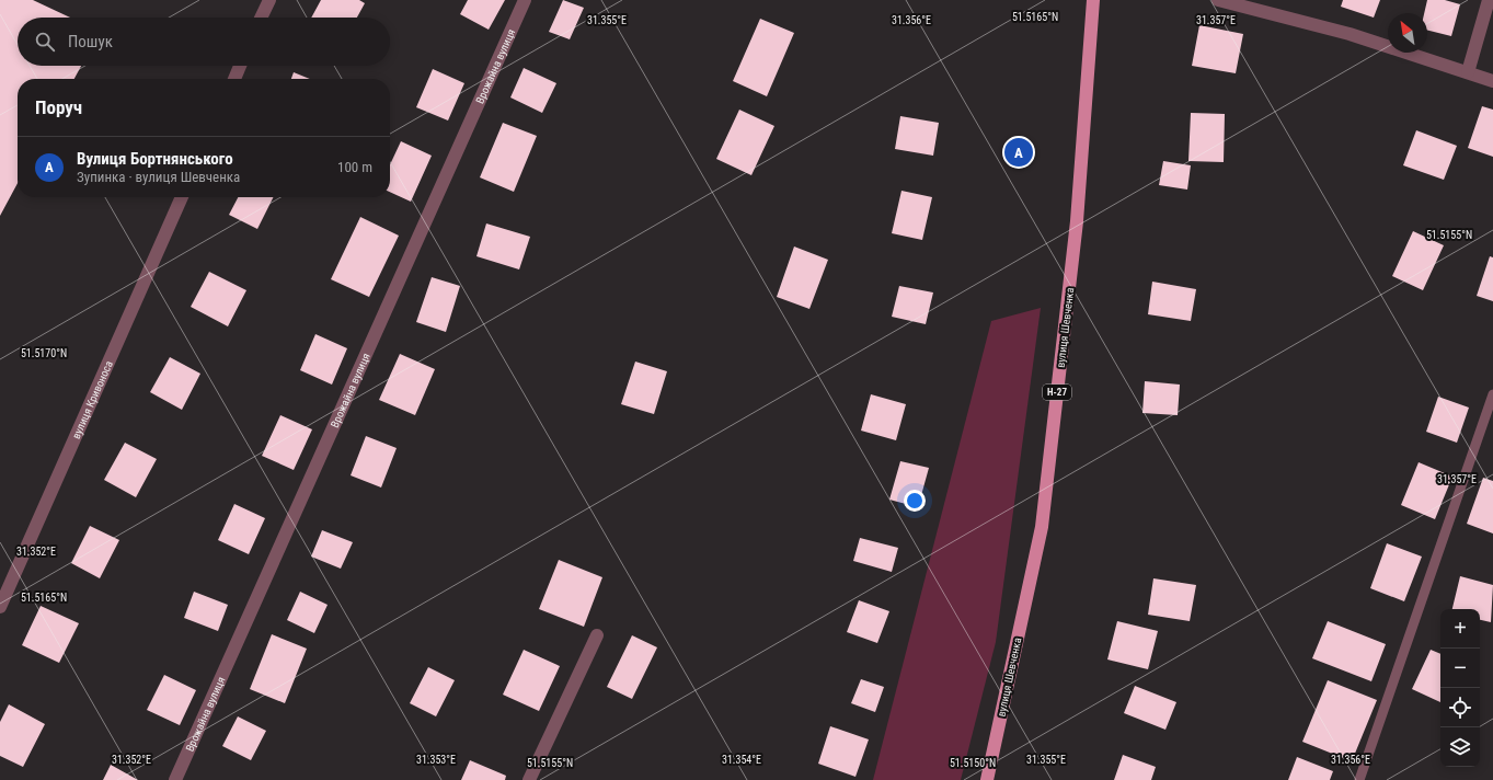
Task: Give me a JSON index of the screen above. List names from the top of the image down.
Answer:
{
  "streets": {
    "main road": ["вулиця Шевченка", "Н-27"],
    "street": ["Врожайна вулиця", "вулиця Кривоноса"]
  },
  "north": "top left",
  "page": {
    "search": "Пошук",
    "heading": "Поруч",
    "pins": "A",
    "list": [
      {
        "mark": "A",
        "name": "Вулиця Бортнянського",
        "note": "Зупинка · вулиця Шевченка",
        "value": "100 m"
      }
    ],
    "map_buttons": ["+", "−"]
  },
  "coordinates": [
    "51.5165°N",
    "31.355°E",
    "31.356°E",
    "31.357°E",
    "51.5155°N",
    "51.5170°N",
    "31.352°E",
    "31.353°E",
    "31.354°E",
    "51.5150°N"
  ]
}
